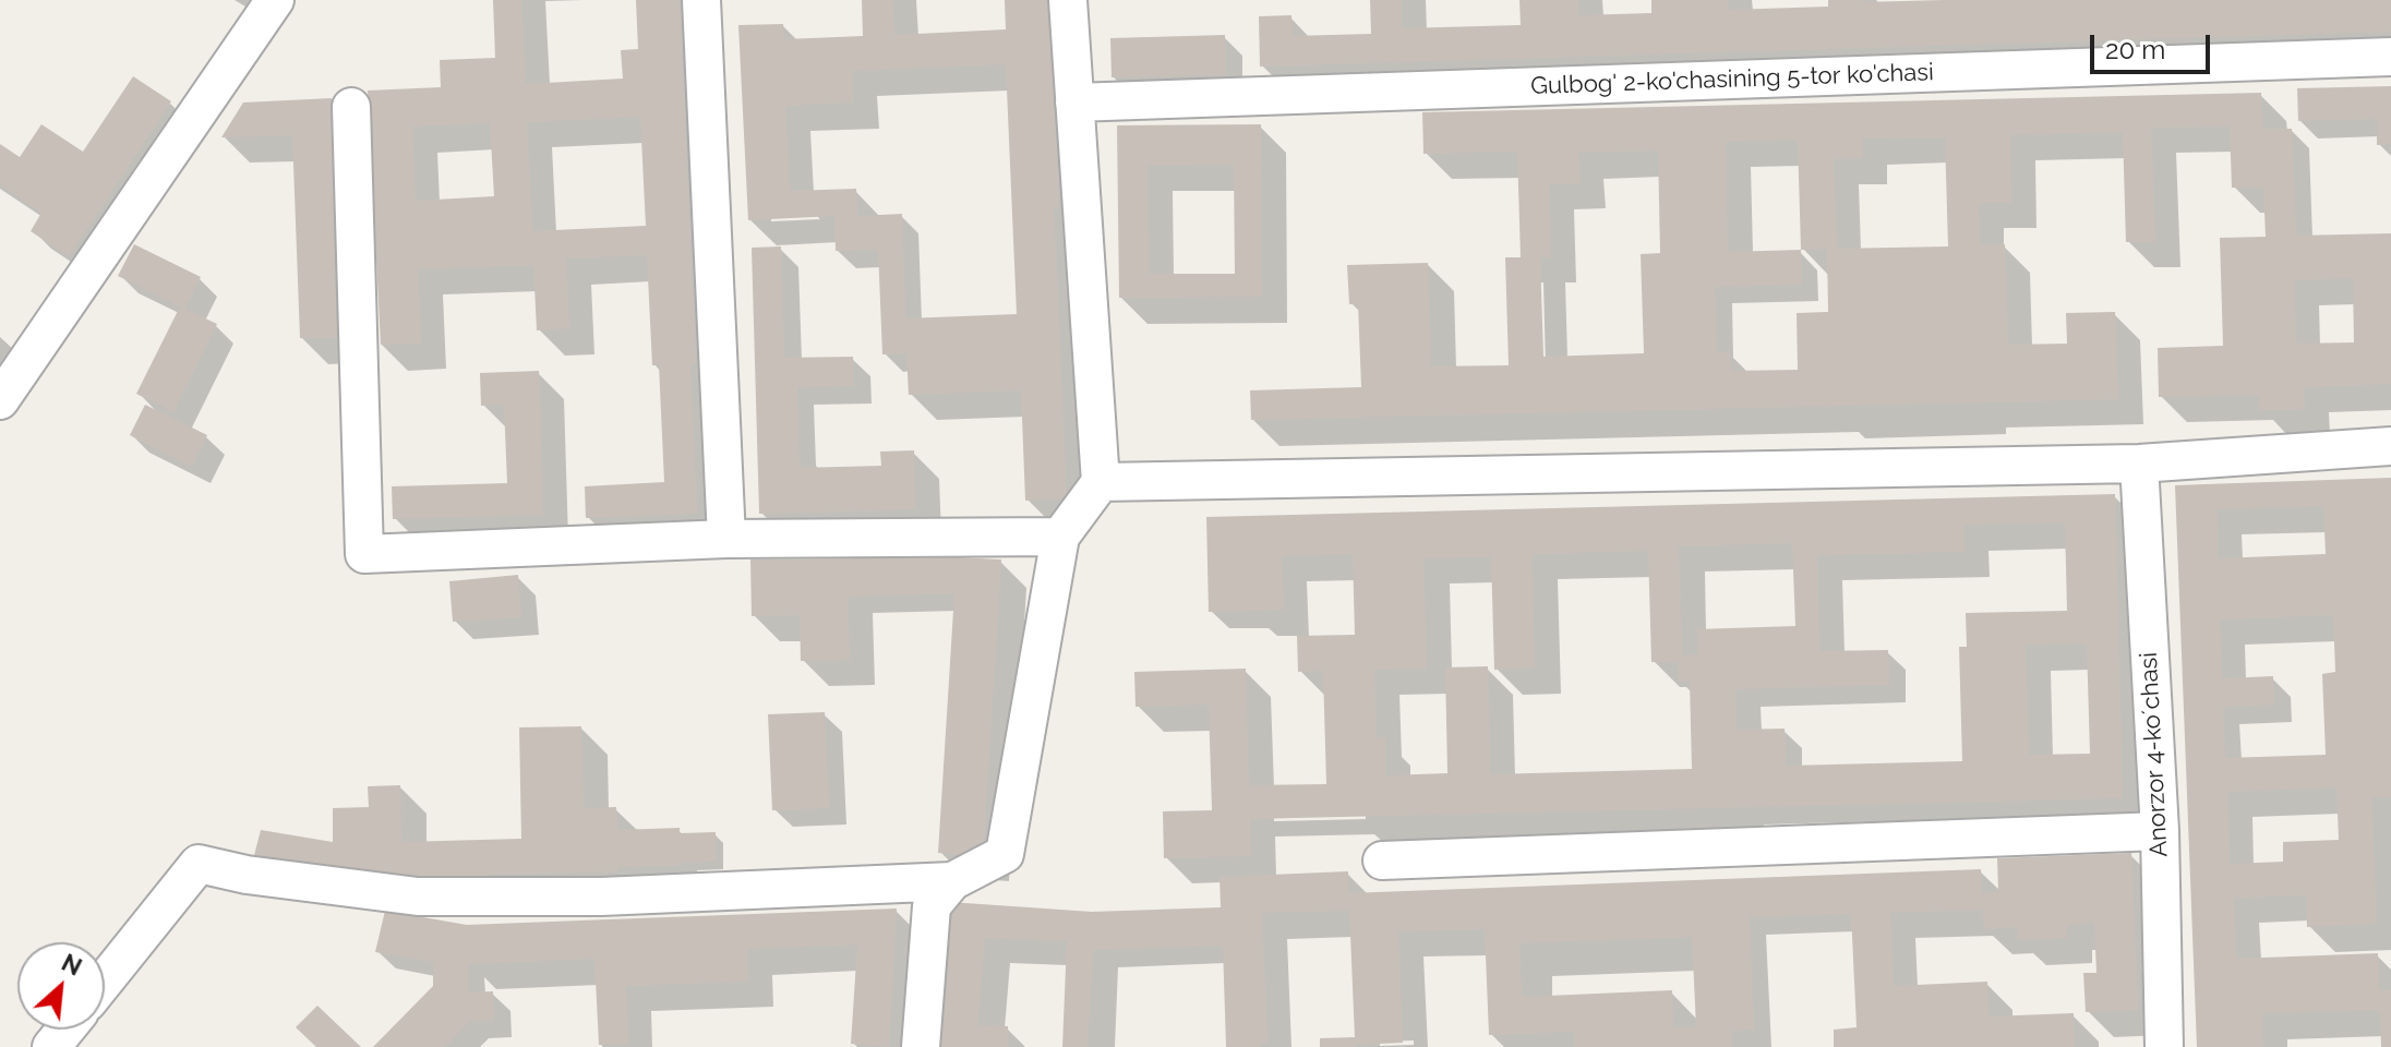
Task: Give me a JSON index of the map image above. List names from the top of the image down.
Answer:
{
  "streets": {
    "street": ["Gulbog' 2-ko'chasining 5-tor ko'chasi", "Аnorzor 4-koʼchasi"]
  },
  "scale_bar": "20 m",
  "north": "top right"
}
